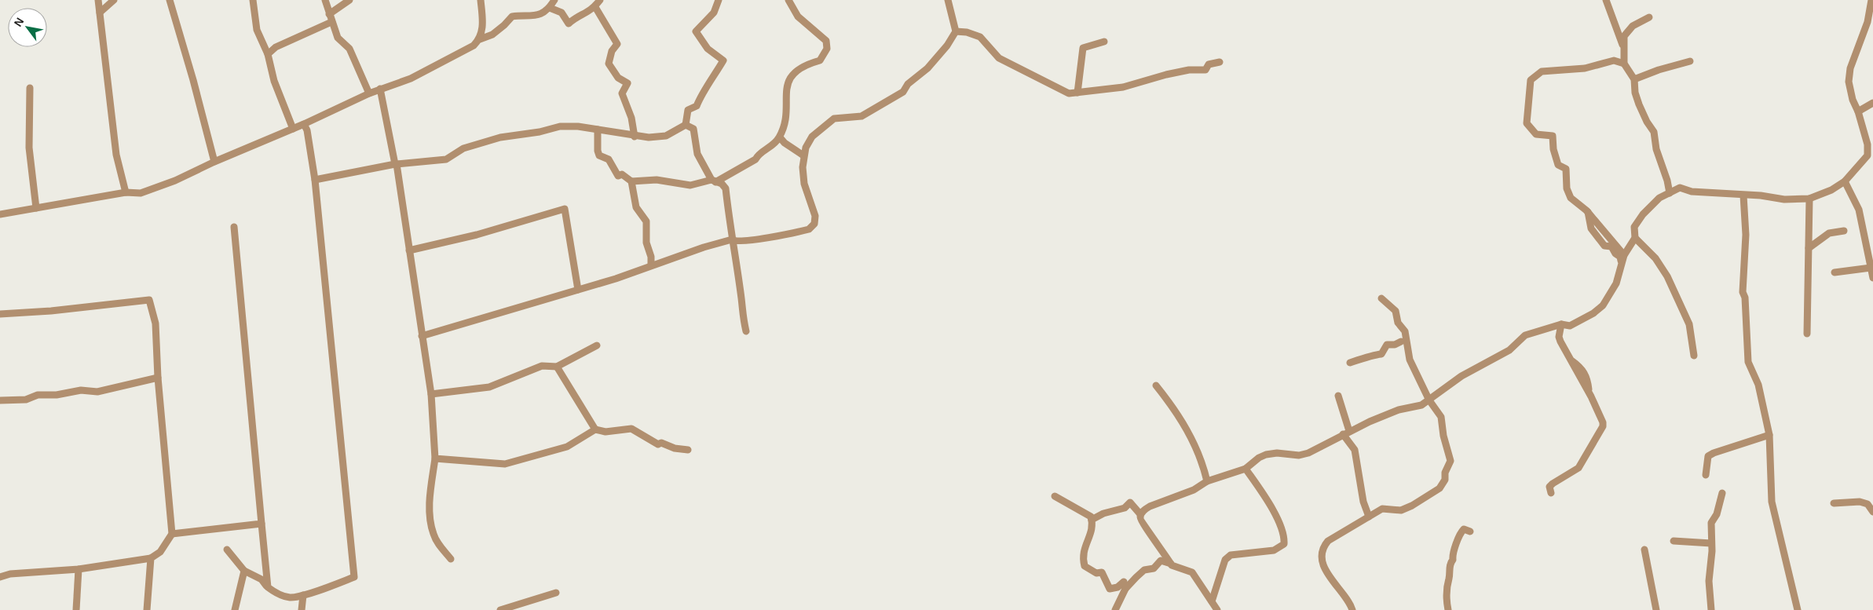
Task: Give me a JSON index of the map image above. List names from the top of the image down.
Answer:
{
  "north": "top left"
}
